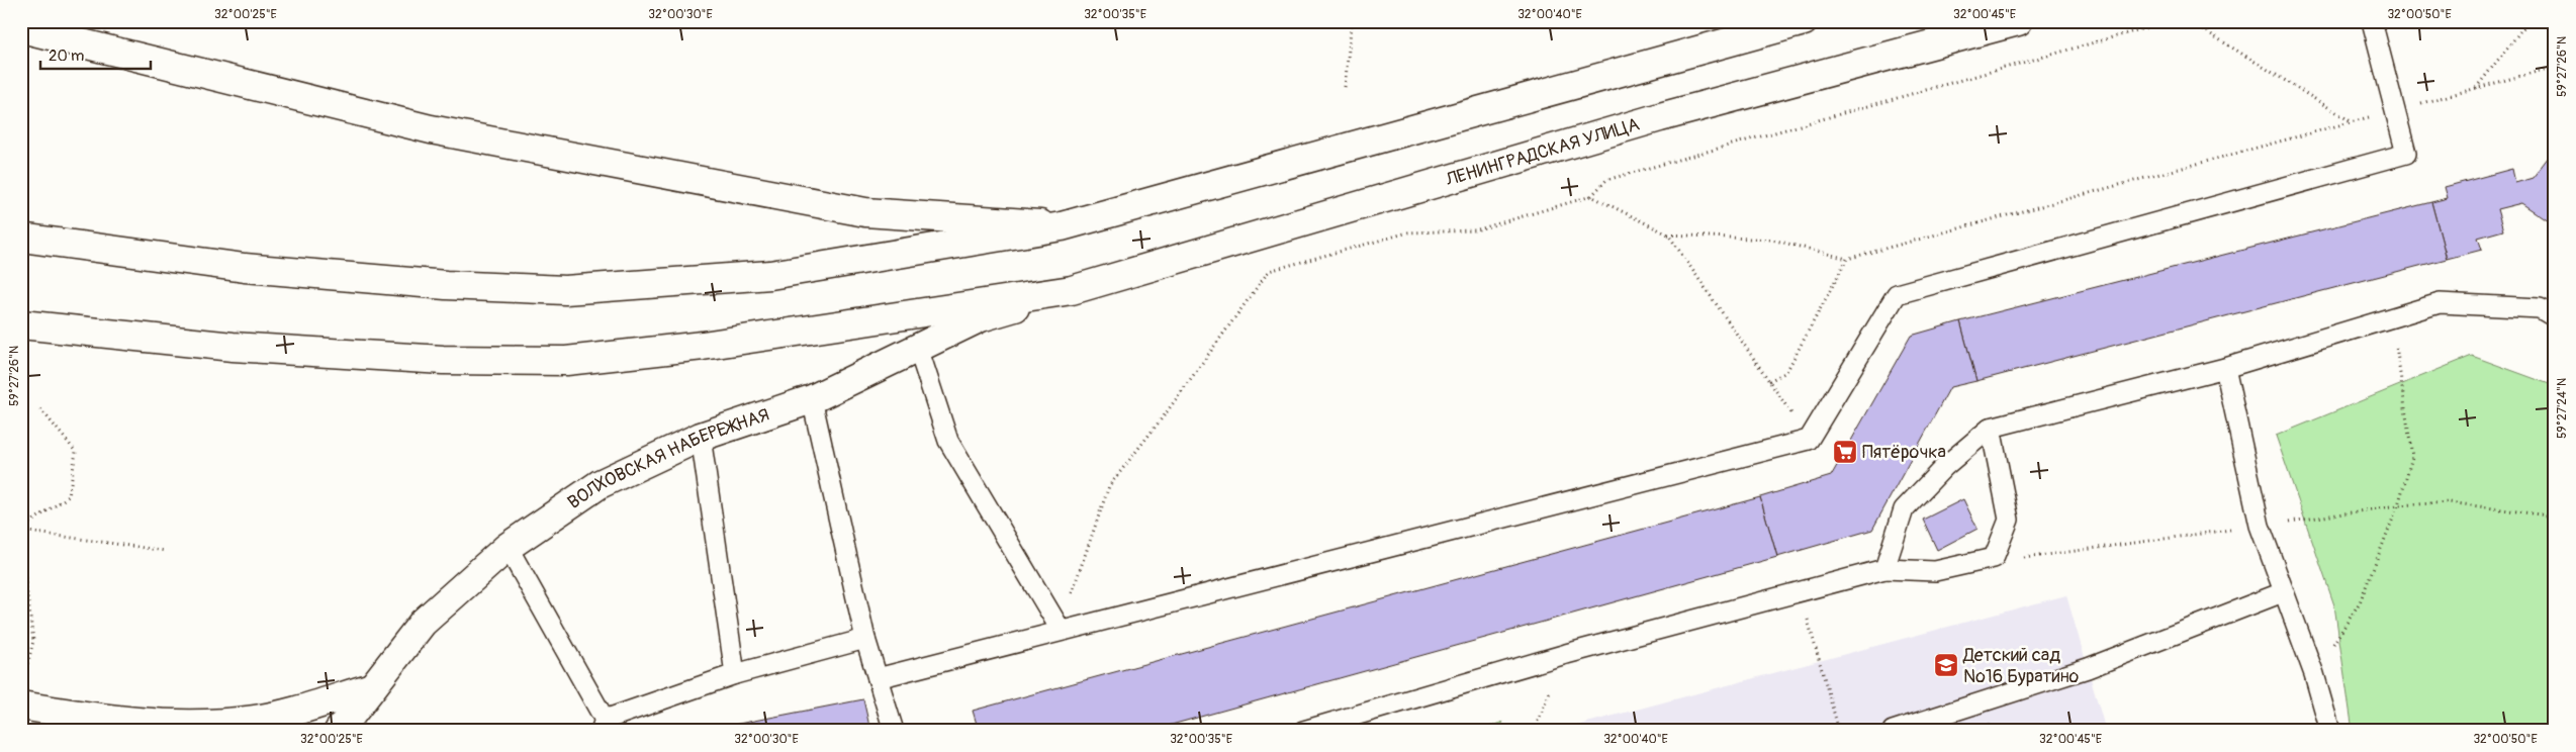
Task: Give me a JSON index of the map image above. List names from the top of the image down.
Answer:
{
  "streets": {
    "main road": ["ЛЕНИНГРАДСКАЯ УЛИЦА", "ВОЛХОВСКАЯ НАБЕРЕЖНАЯ"]
  },
  "crossings": [
    ["ЛЕНИНГРАДСКАЯ УЛИЦА", "ВОЛХОВСКАЯ НАБЕРЕЖНАЯ"]
  ],
  "places": {
    "supermarket": ["Пятёрочка"],
    "school or university": ["Детский сад №16 Буратино"]
  },
  "scale_bar": "20 m",
  "coordinates": [
    "32°00'25\"E",
    "32°00'30\"E",
    "32°00'35\"E",
    "32°00'40\"E",
    "32°00'45\"E",
    "32°00'50\"E",
    "59°27'26\"N",
    "59°27'24\"N"
  ]
}
